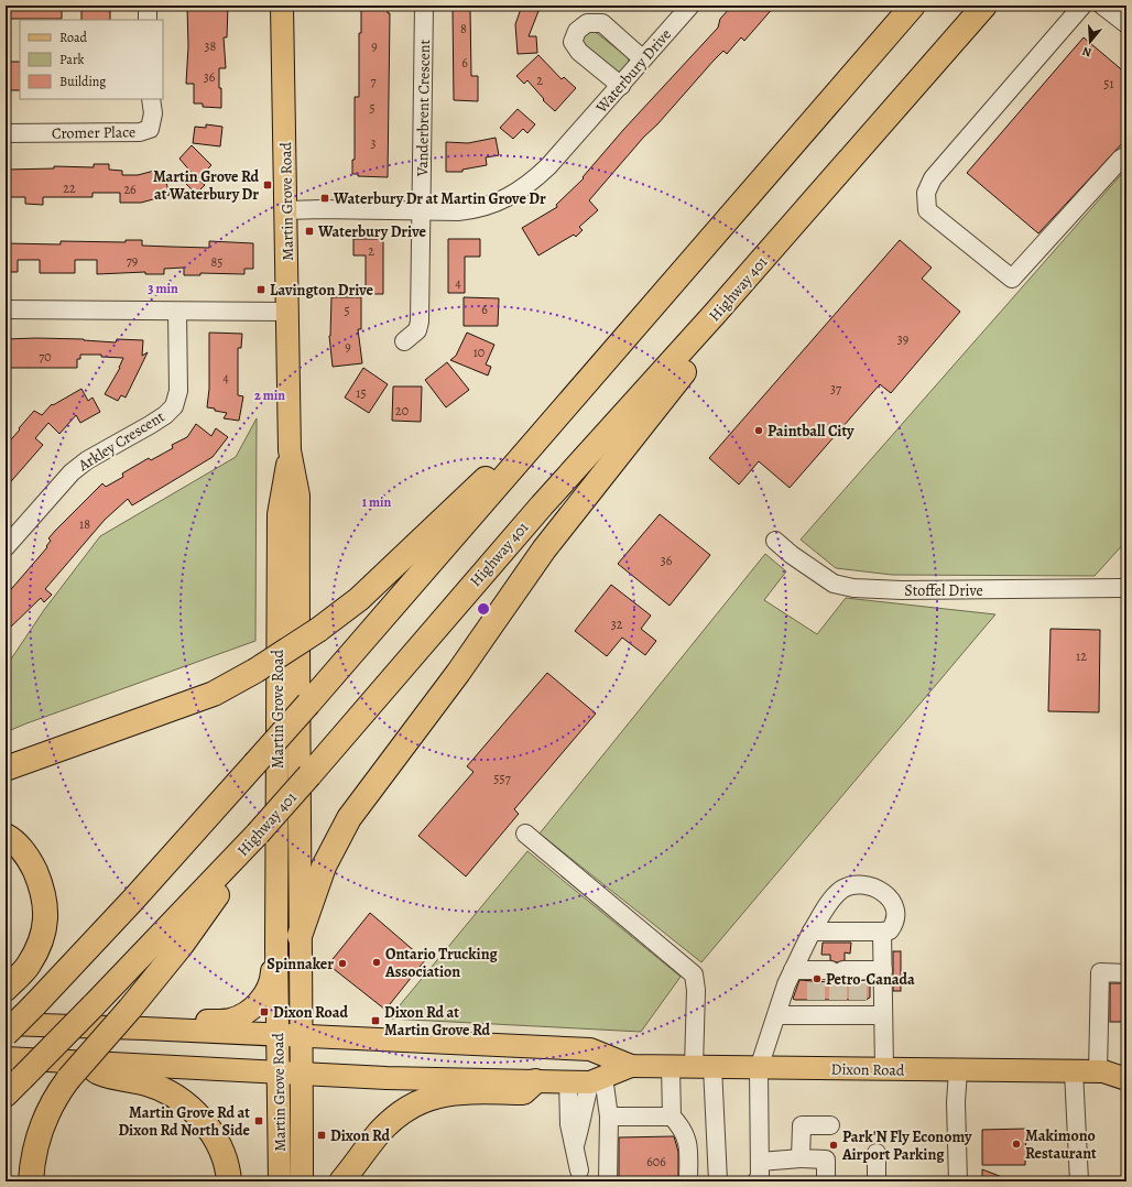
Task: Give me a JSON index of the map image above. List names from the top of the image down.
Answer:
{
  "streets": {
    "highway": ["Highway 401"],
    "main road": ["Martin Grove Road", "Dixon Road"],
    "street": [
      "Waterbury Drive",
      "Vanderbrent Crescent",
      "Cromer Place",
      "Arkley Crescent",
      "Stoffel Drive"
    ]
  },
  "crossings": [
    ["Waterbury Drive", "Vanderbrent Crescent"],
    ["Waterbury Drive", "Martin Grove Road"],
    ["Martin Grove Road", "Dixon Road"]
  ],
  "places": {
    "transit": [
      "Martin Grove Rd at Waterbury Dr",
      "Waterbury Dr at Martin Grove Dr",
      "Waterbury Drive",
      "Lavington Drive",
      "Dixon Road",
      "Dixon Rd at Martin Grove Rd",
      "Martin Grove Rd at Dixon Rd North Side",
      "Dixon Rd"
    ],
    "other": [
      "Paintball City",
      "Ontario Trucking Association",
      "Spinnaker",
      "Petro-Canada",
      "Makimono Restaurant",
      "Park'N Fly Economy Airport Parking"
    ]
  },
  "house_numbers": [
    "8",
    "38",
    "9",
    "6",
    "36",
    "2",
    "7",
    "51",
    "5",
    "3",
    "22",
    "26",
    "2",
    "79",
    "85",
    "4",
    "6",
    "5",
    "39",
    "9",
    "10",
    "70",
    "4",
    "37",
    "15",
    "20",
    "18",
    "36",
    "32",
    "12",
    "557",
    "606"
  ],
  "legend": ["Road", "Park", "Building"],
  "north": "bottom",
  "rings": ["3 min", "2 min", "1 min"]
}
